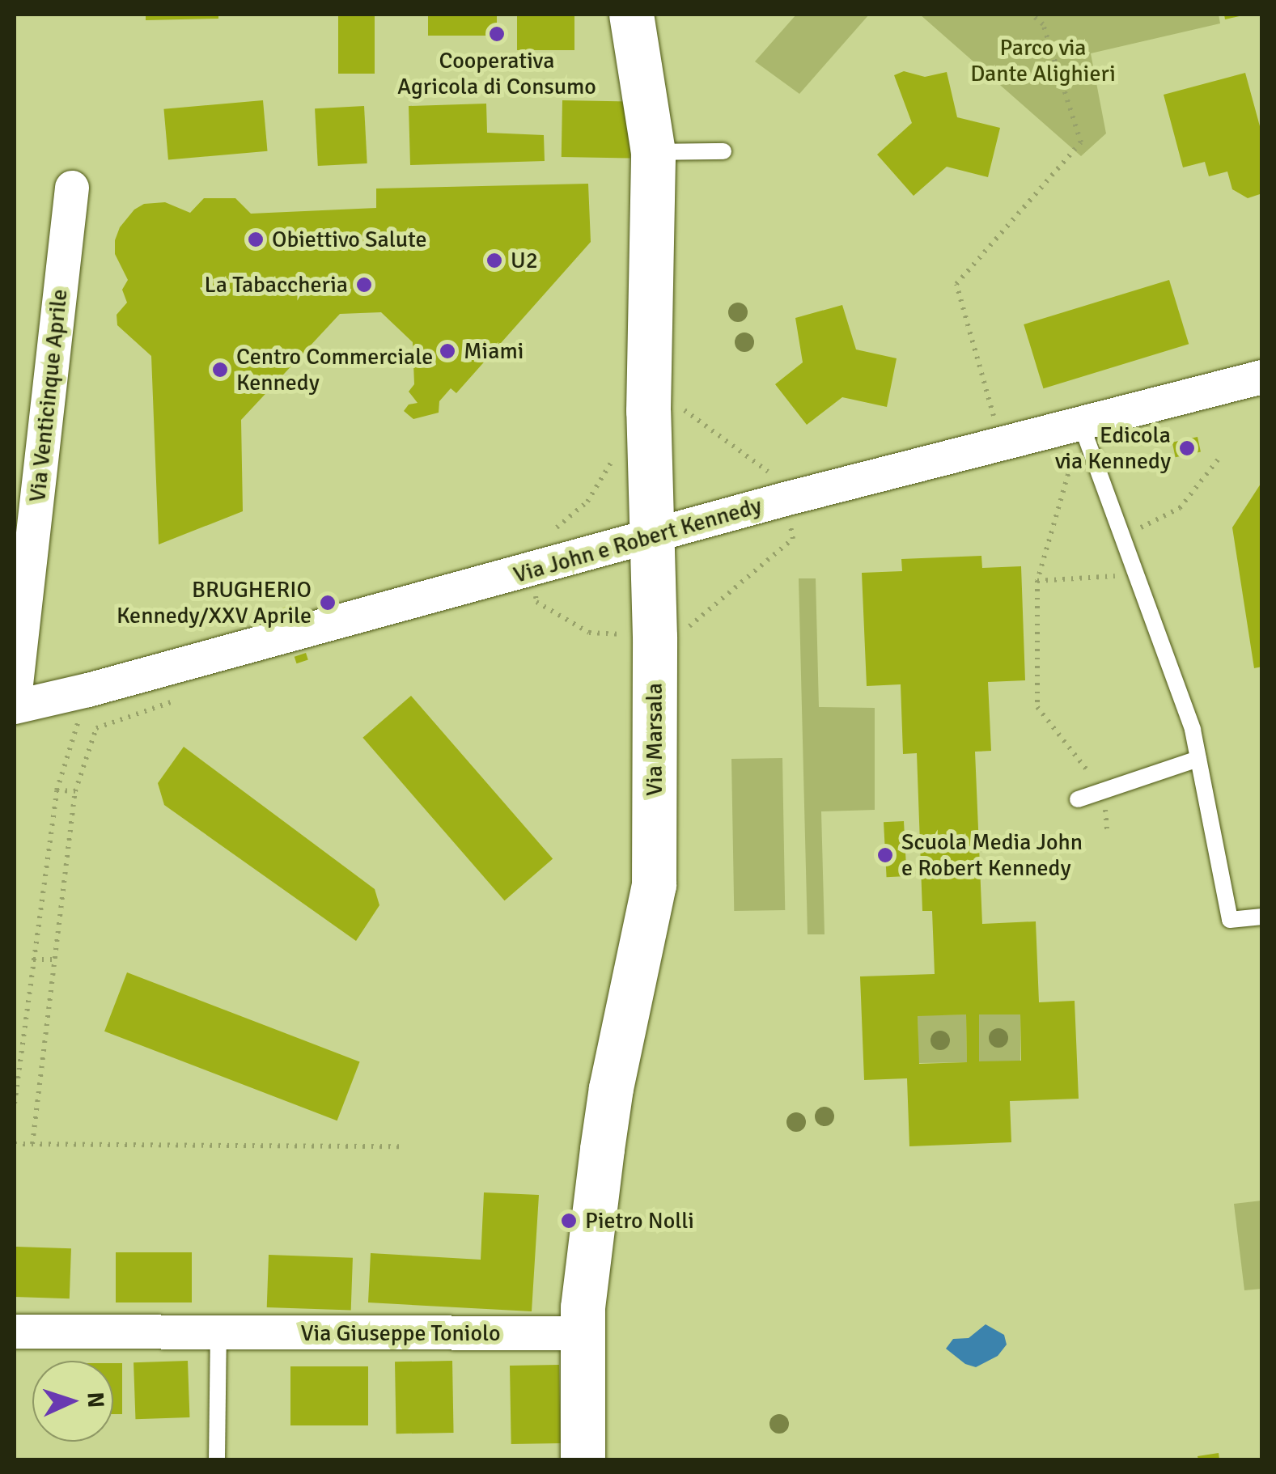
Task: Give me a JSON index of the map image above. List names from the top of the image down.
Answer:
{
  "streets": {
    "main road": ["Via Marsala"],
    "street": ["Via Venticinque Aprile", "Via John e Robert Kennedy", "Via Giuseppe Toniolo"]
  },
  "crossings": [
    ["Via John e Robert Kennedy", "Via Marsala"],
    ["Via Marsala", "Via Giuseppe Toniolo"]
  ],
  "parks": ["Parco via Dante Alighieri"],
  "places": [
    "Cooperativa Agricola di Consumo",
    "Obiettivo Salute",
    "U2",
    "La Tabaccheria",
    "Miami",
    "Centro Commerciale Kennedy",
    "Edicola via Kennedy",
    "BRUGHERIO Kennedy/XXV Aprile",
    "Scuola Media John e Robert Kennedy",
    "Pietro Nolli"
  ],
  "north": "right"
}
